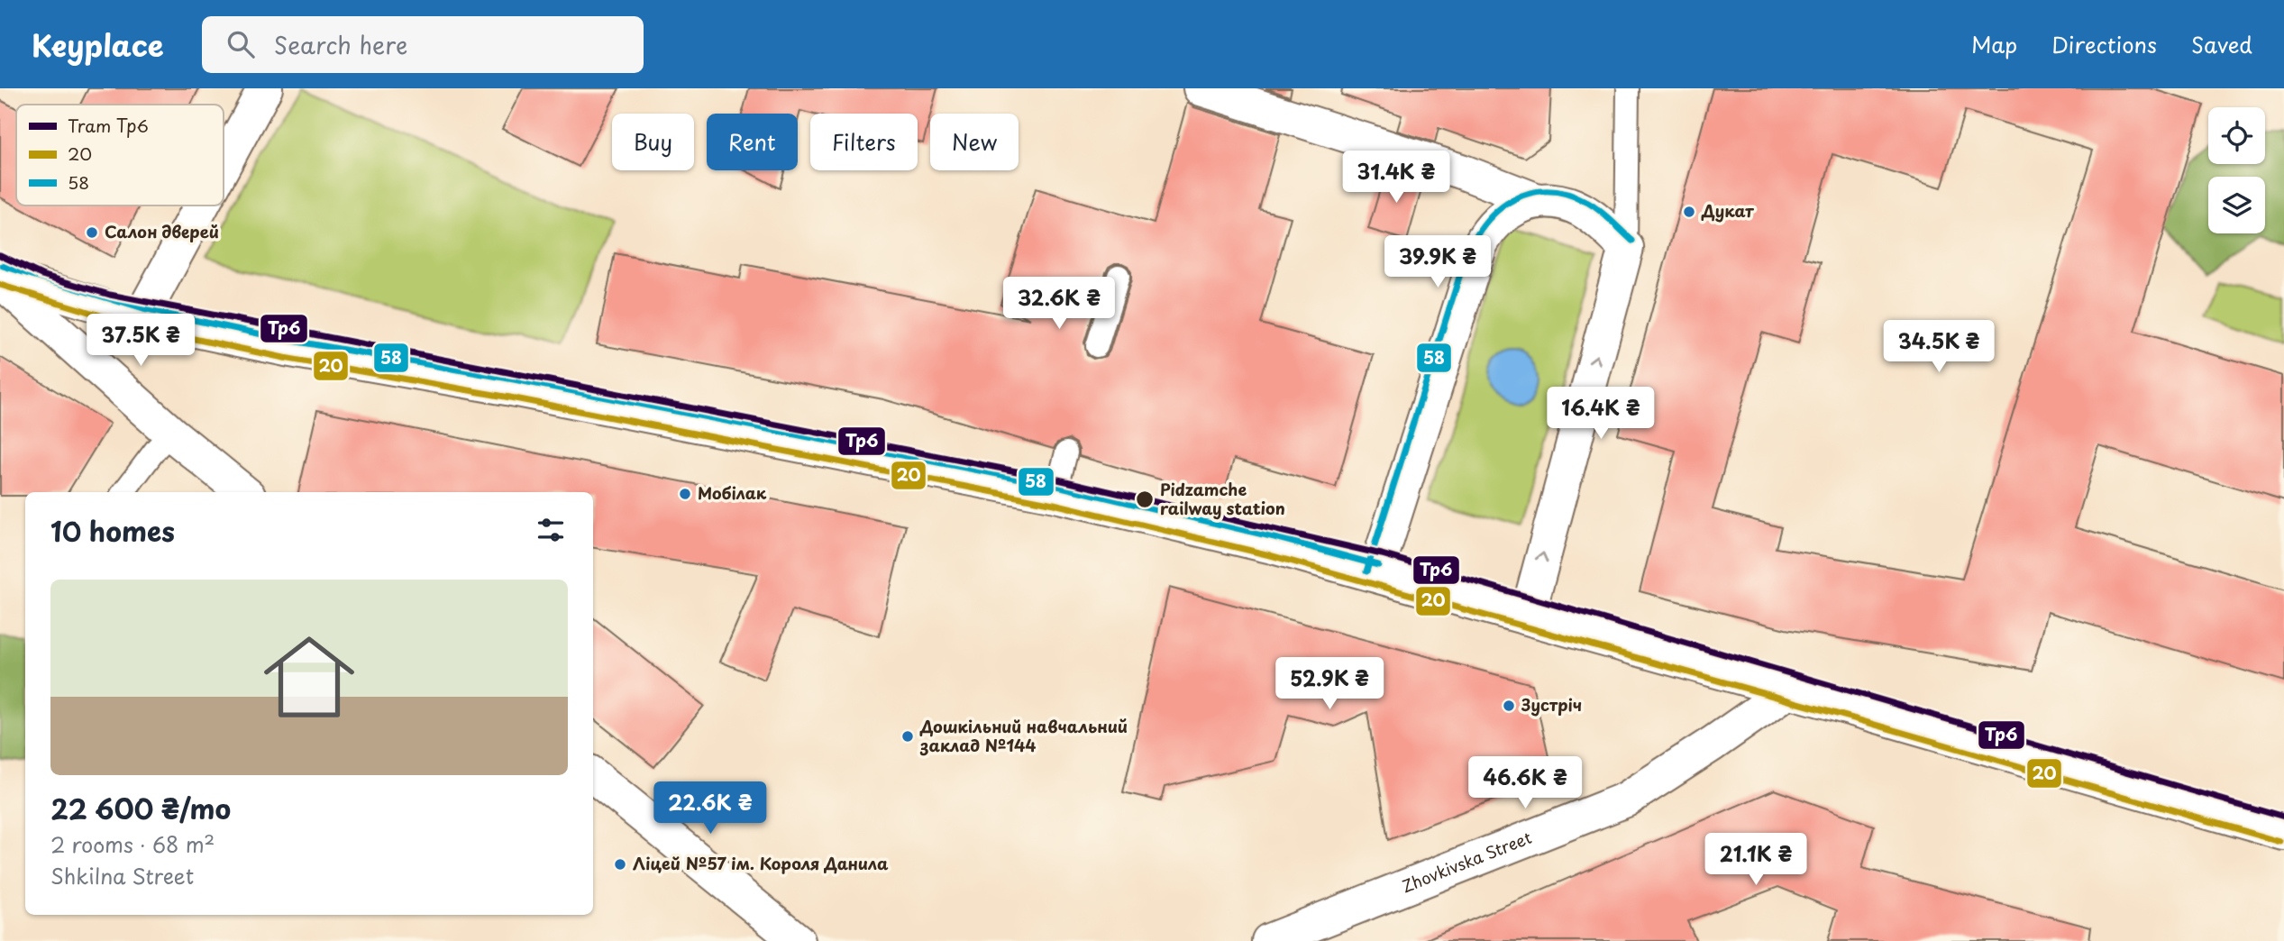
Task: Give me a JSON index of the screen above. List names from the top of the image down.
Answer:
{
  "streets": {
    "street": ["Zhovkivska Street"]
  },
  "places": [
    "Дукат",
    "Салон дверей",
    "Мобілак",
    "Pidzamche railway station",
    "Зустріч",
    "Дошкільний навчальний заклад №144",
    "Ліцей №57 ім. Короля Данила"
  ],
  "lines": ["transit line 58", "tram line Тр6", "transit line 20"],
  "legend": ["Tram Тр6", "20", "58"],
  "page": {
    "header": "Keyplace",
    "search": "Search here",
    "nav": ["Map", "Directions", "Saved"],
    "chip": [
      "Buy",
      "Rent",
      "Filters",
      "New"
    ],
    "price": [
      "31.4K ₴",
      "39.9K ₴",
      "32.6K ₴",
      "37.5K ₴",
      "34.5K ₴",
      "16.4K ₴",
      "52.9K ₴",
      "46.6K ₴",
      "22.6K ₴",
      "21.1K ₴"
    ],
    "heading": "10 homes",
    "list": [
      {
        "name": "22 600 ₴/mo",
        "note": "2 rooms · 68 m² · Shkilna Street"
      }
    ]
  }
}
